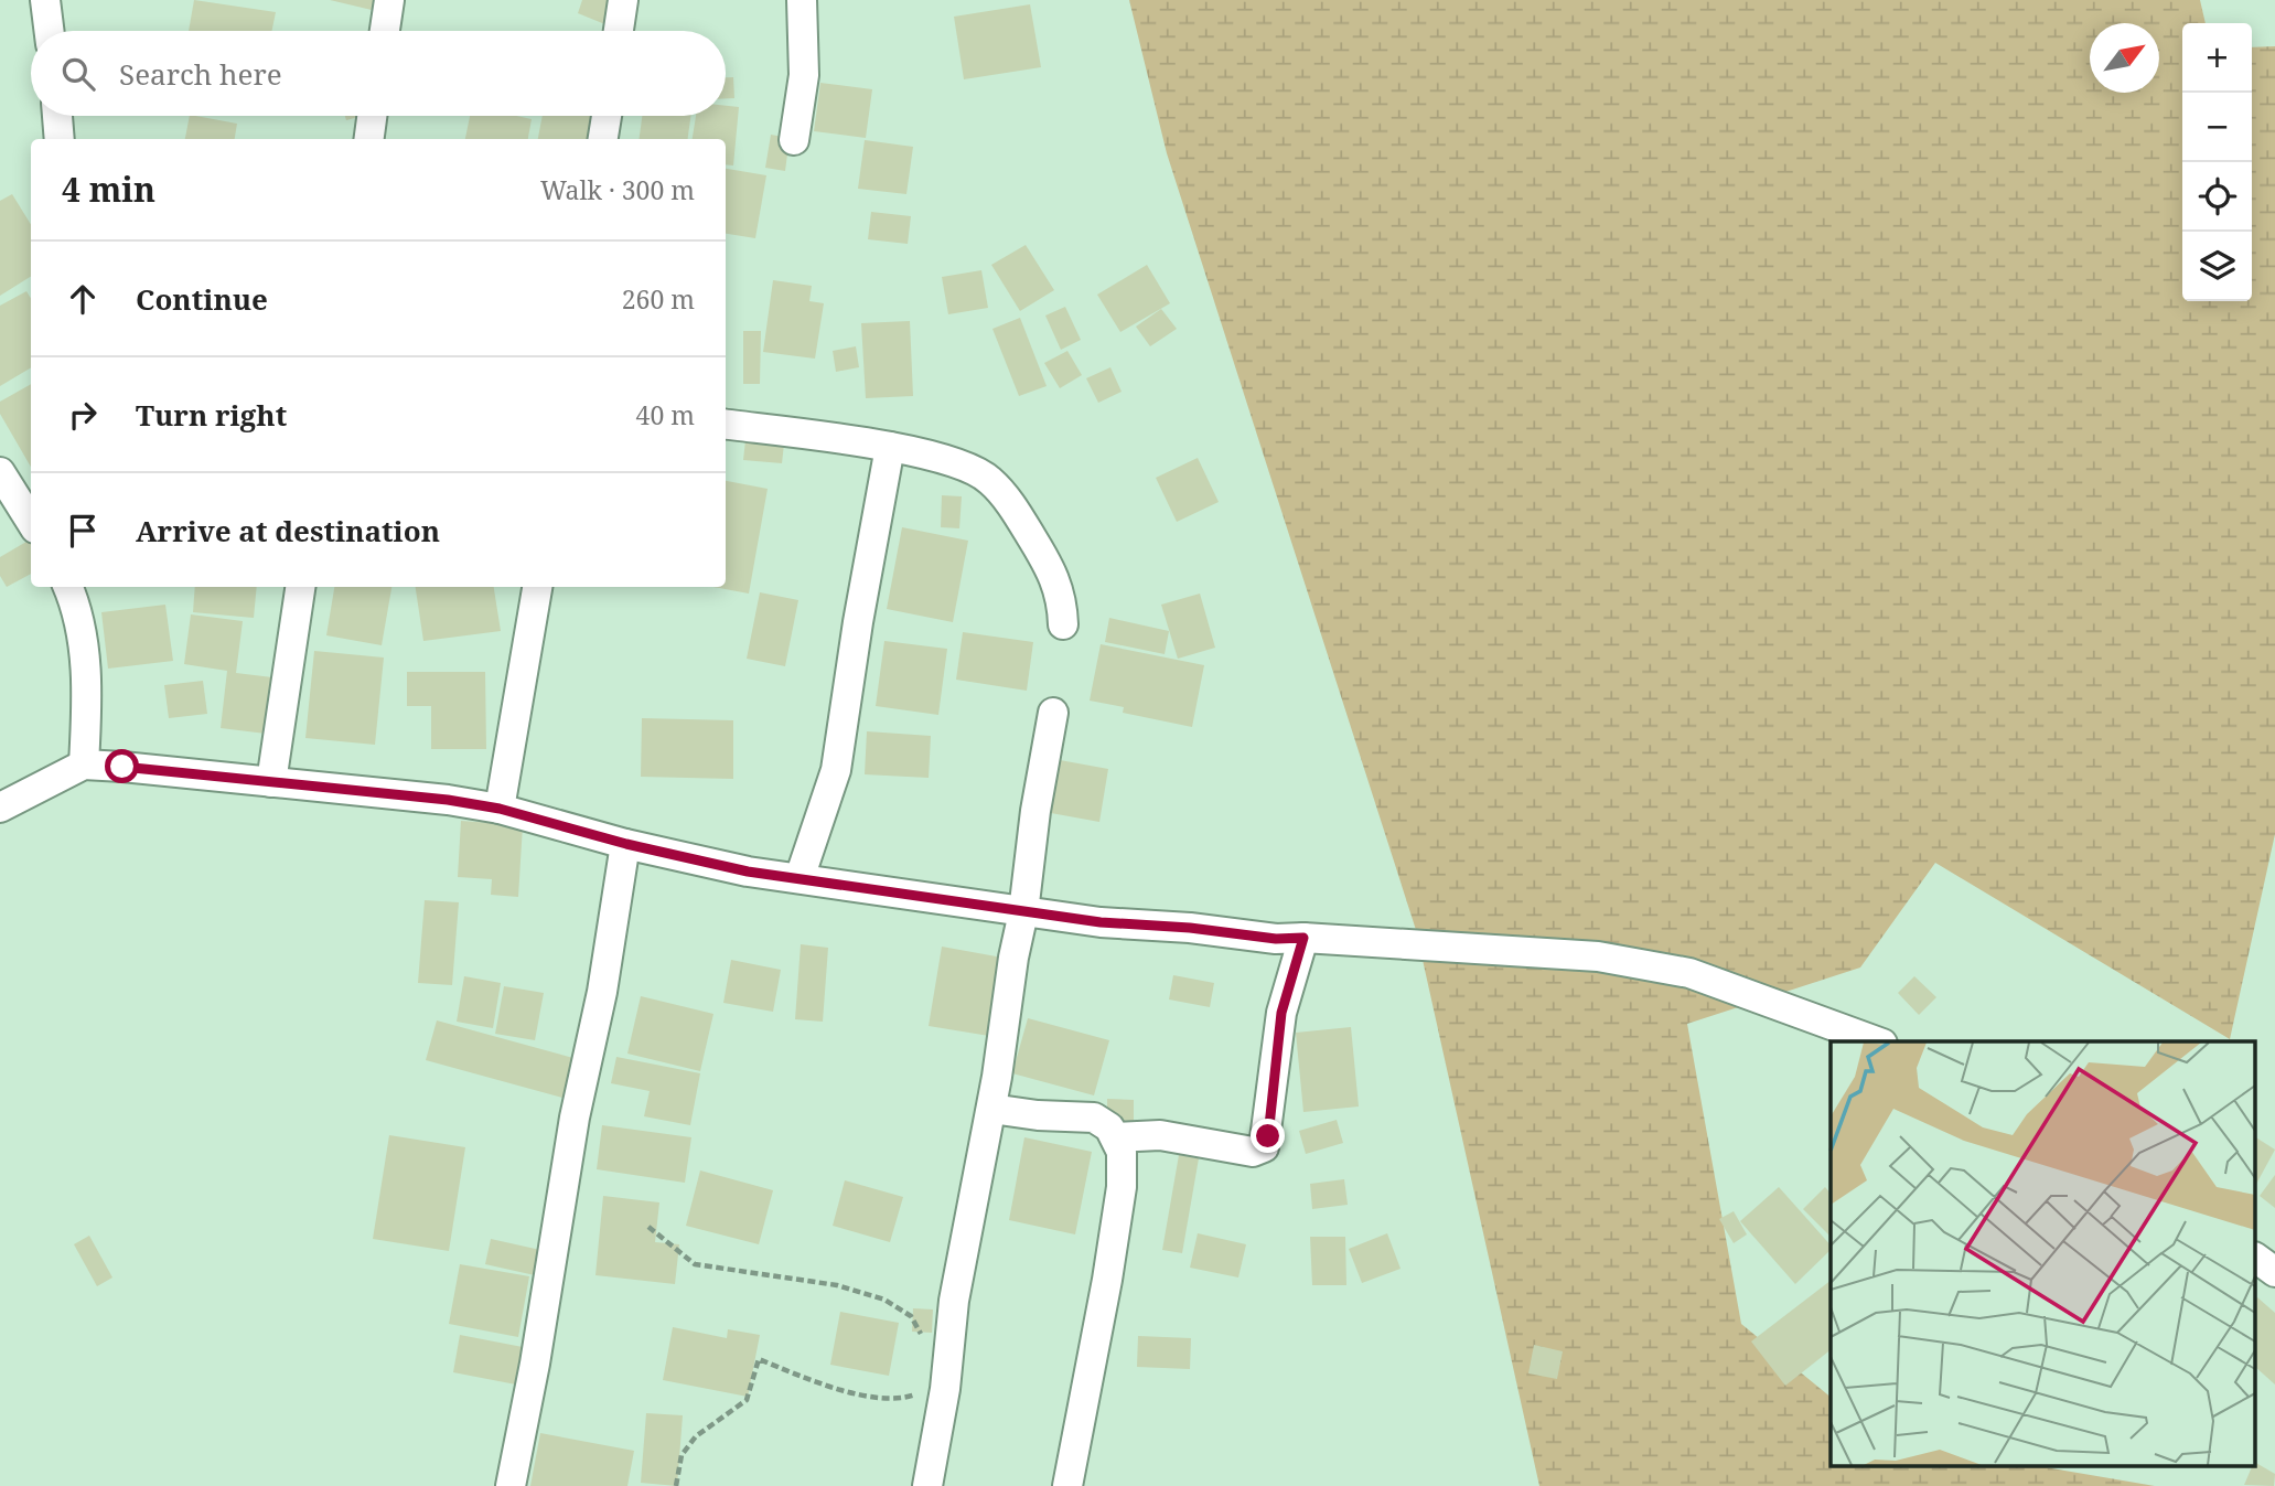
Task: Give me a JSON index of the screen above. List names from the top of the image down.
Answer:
{
  "north": "top right",
  "page": {
    "map_buttons": ["+", "−"],
    "search": "Search here",
    "heading": ["4 min", "Walk · 300 m"],
    "list": [
      ["Continue", "260 m"],
      ["Turn right", "40 m"],
      "Arrive at destination"
    ]
  }
}
